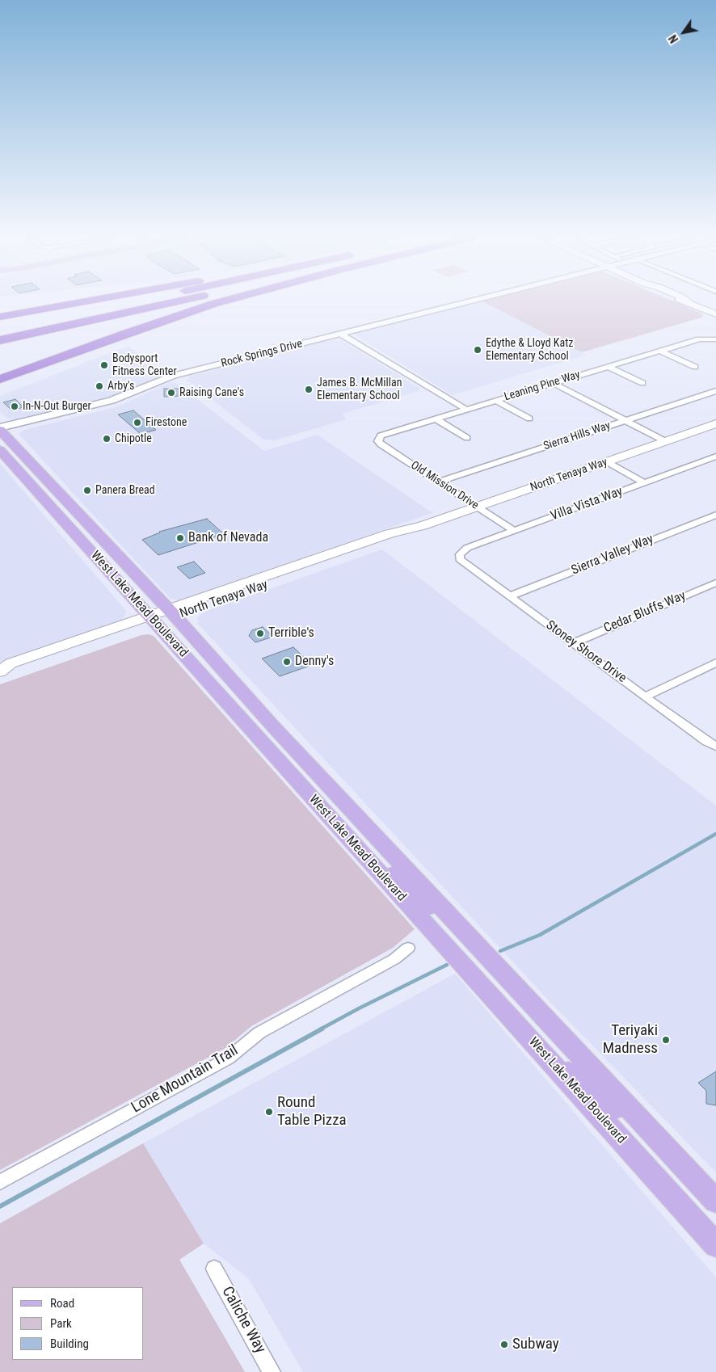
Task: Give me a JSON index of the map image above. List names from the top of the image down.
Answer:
{
  "streets": {
    "main road": ["North Tenaya Way", "West Lake Mead Boulevard"],
    "street": [
      "Rock Springs Drive",
      "Leaning Pine Way",
      "Sierra Hills Way",
      "Old Mission Drive",
      "Villa Vista Way",
      "Sierra Valley Way",
      "Cedar Bluffs Way",
      "Stoney Shore Drive",
      "Lone Mountain Trail",
      "Caliche Way"
    ]
  },
  "crossings": [
    ["Rock Springs Drive", "West Lake Mead Boulevard"],
    ["Leaning Pine Way", "Old Mission Drive"],
    ["Sierra Hills Way", "Old Mission Drive"],
    ["North Tenaya Way", "Old Mission Drive"],
    ["North Tenaya Way", "West Lake Mead Boulevard"],
    ["Old Mission Drive", "Villa Vista Way"],
    ["Villa Vista Way", "Stoney Shore Drive"],
    ["Sierra Valley Way", "Stoney Shore Drive"],
    ["Cedar Bluffs Way", "Stoney Shore Drive"]
  ],
  "places": [
    "Edythe & Lloyd Katz Elementary School",
    "Bodysport Fitness Center",
    "Arby's",
    "James B. McMillan Elementary School",
    "Raising Cane's",
    "In-N-Out Burger",
    "Firestone",
    "Chipotle",
    "Panera Bread",
    "Bank of Nevada",
    "Terrible's",
    "Denny's",
    "Teriyaki Madness",
    "Round Table Pizza",
    "Subway"
  ],
  "legend": ["Road", "Park", "Building"],
  "north": "bottom left"
}
